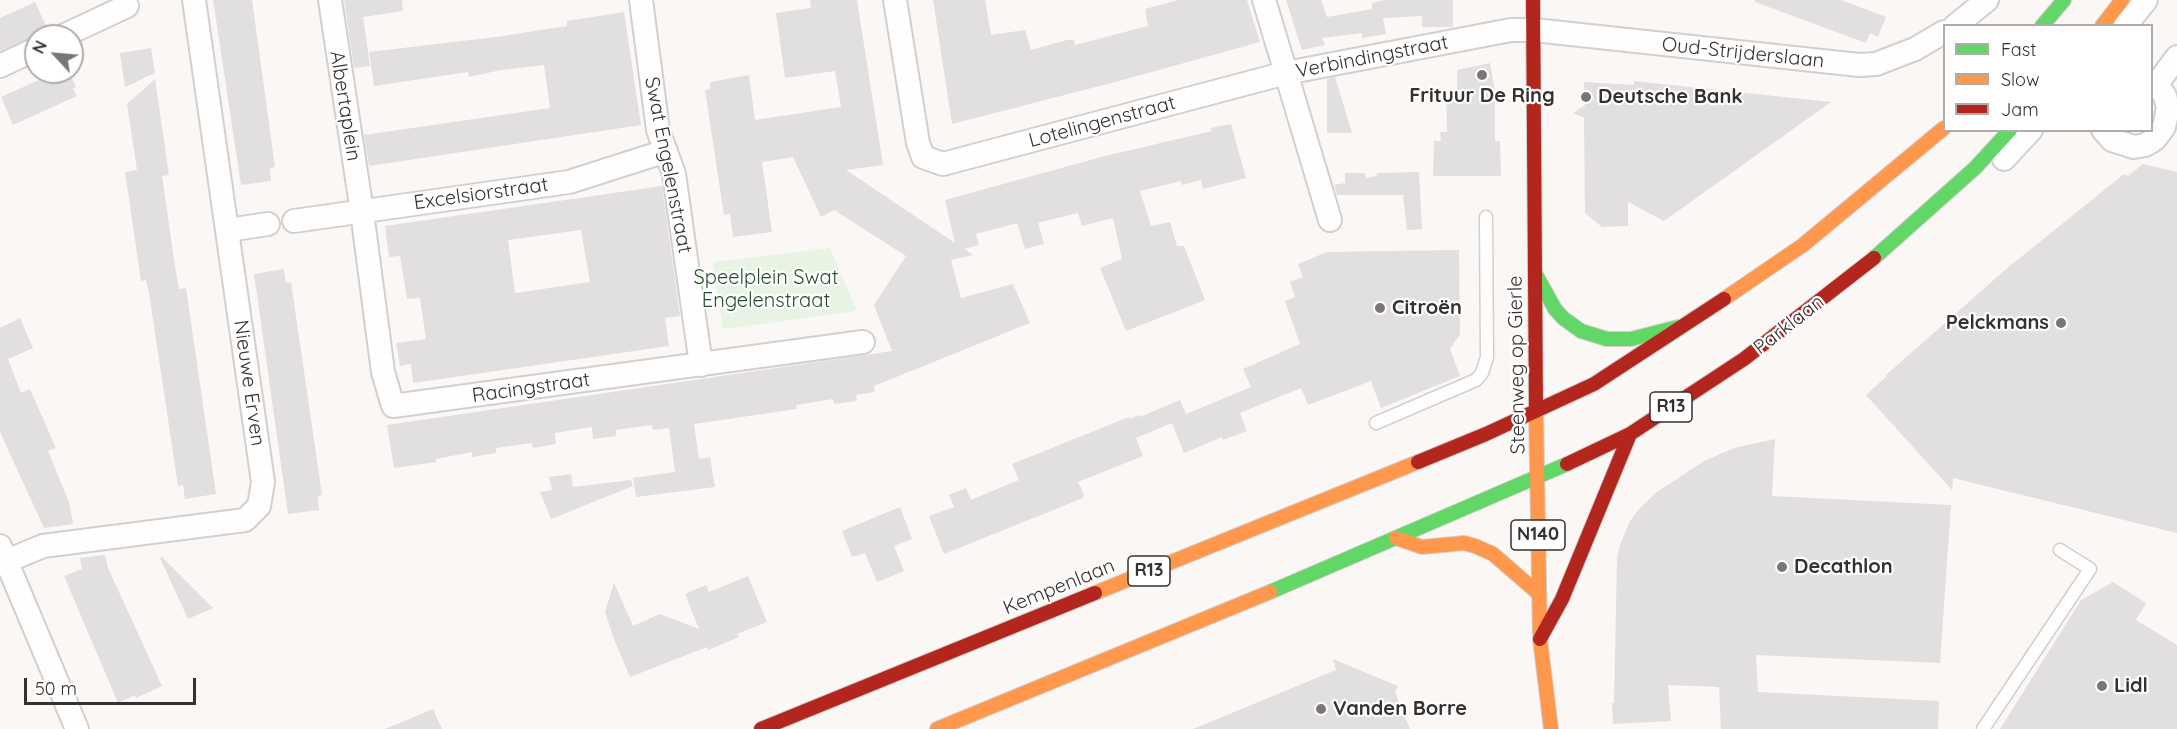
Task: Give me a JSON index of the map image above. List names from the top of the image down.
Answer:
{
  "streets": {
    "main road": [
      "Parklaan",
      "Steenweg op Gierle",
      "R13",
      "N140",
      "Kempenlaan"
    ],
    "street": [
      "Oud-Strijderslaan",
      "Verbindingstraat",
      "Albertaplein",
      "Lotelingenstraat",
      "Swat Engelenstraat",
      "Excelsiorstraat",
      "Nieuwe Erven",
      "Racingstraat"
    ]
  },
  "crossings": [
    ["Oud-Strijderslaan", "Verbindingstraat"],
    ["Oud-Strijderslaan", "Steenweg op Gierle"],
    ["Verbindingstraat", "Lotelingenstraat"],
    ["Verbindingstraat", "Steenweg op Gierle"],
    ["Albertaplein", "Excelsiorstraat"],
    ["Albertaplein", "Racingstraat"],
    ["Swat Engelenstraat", "Excelsiorstraat"],
    ["Swat Engelenstraat", "Racingstraat"],
    ["Excelsiorstraat", "Racingstraat"],
    ["Parklaan", "Steenweg op Gierle"],
    ["Parklaan", "R13"],
    ["Steenweg op Gierle", "R13"],
    ["Steenweg op Gierle", "Kempenlaan"],
    ["R13", "Kempenlaan"]
  ],
  "parks": ["Speelplein Swat Engelenstraat"],
  "places": [
    "Frituur De Ring",
    "Deutsche Bank",
    "Citroën",
    "Pelckmans",
    "Decathlon",
    "Lidl",
    "Vanden Borre"
  ],
  "legend": ["Fast", "Slow", "Jam"],
  "scale_bar": "50 m",
  "north": "top left"
}
